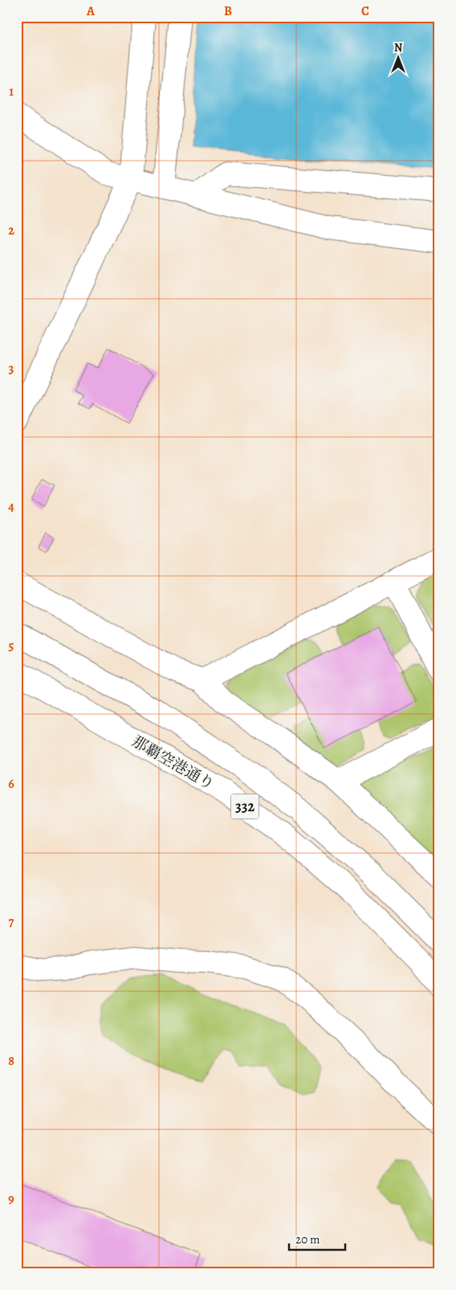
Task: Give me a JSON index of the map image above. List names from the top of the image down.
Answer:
{
  "streets": {
    "main road": ["那覇空港通り", "332"]
  },
  "scale_bar": "20 m",
  "north": "top",
  "grid": {
    "columns": ["A", "B", "C"],
    "rows": [
      "1",
      "2",
      "3",
      "4",
      "5",
      "6",
      "7",
      "8",
      "9"
    ]
  }
}
